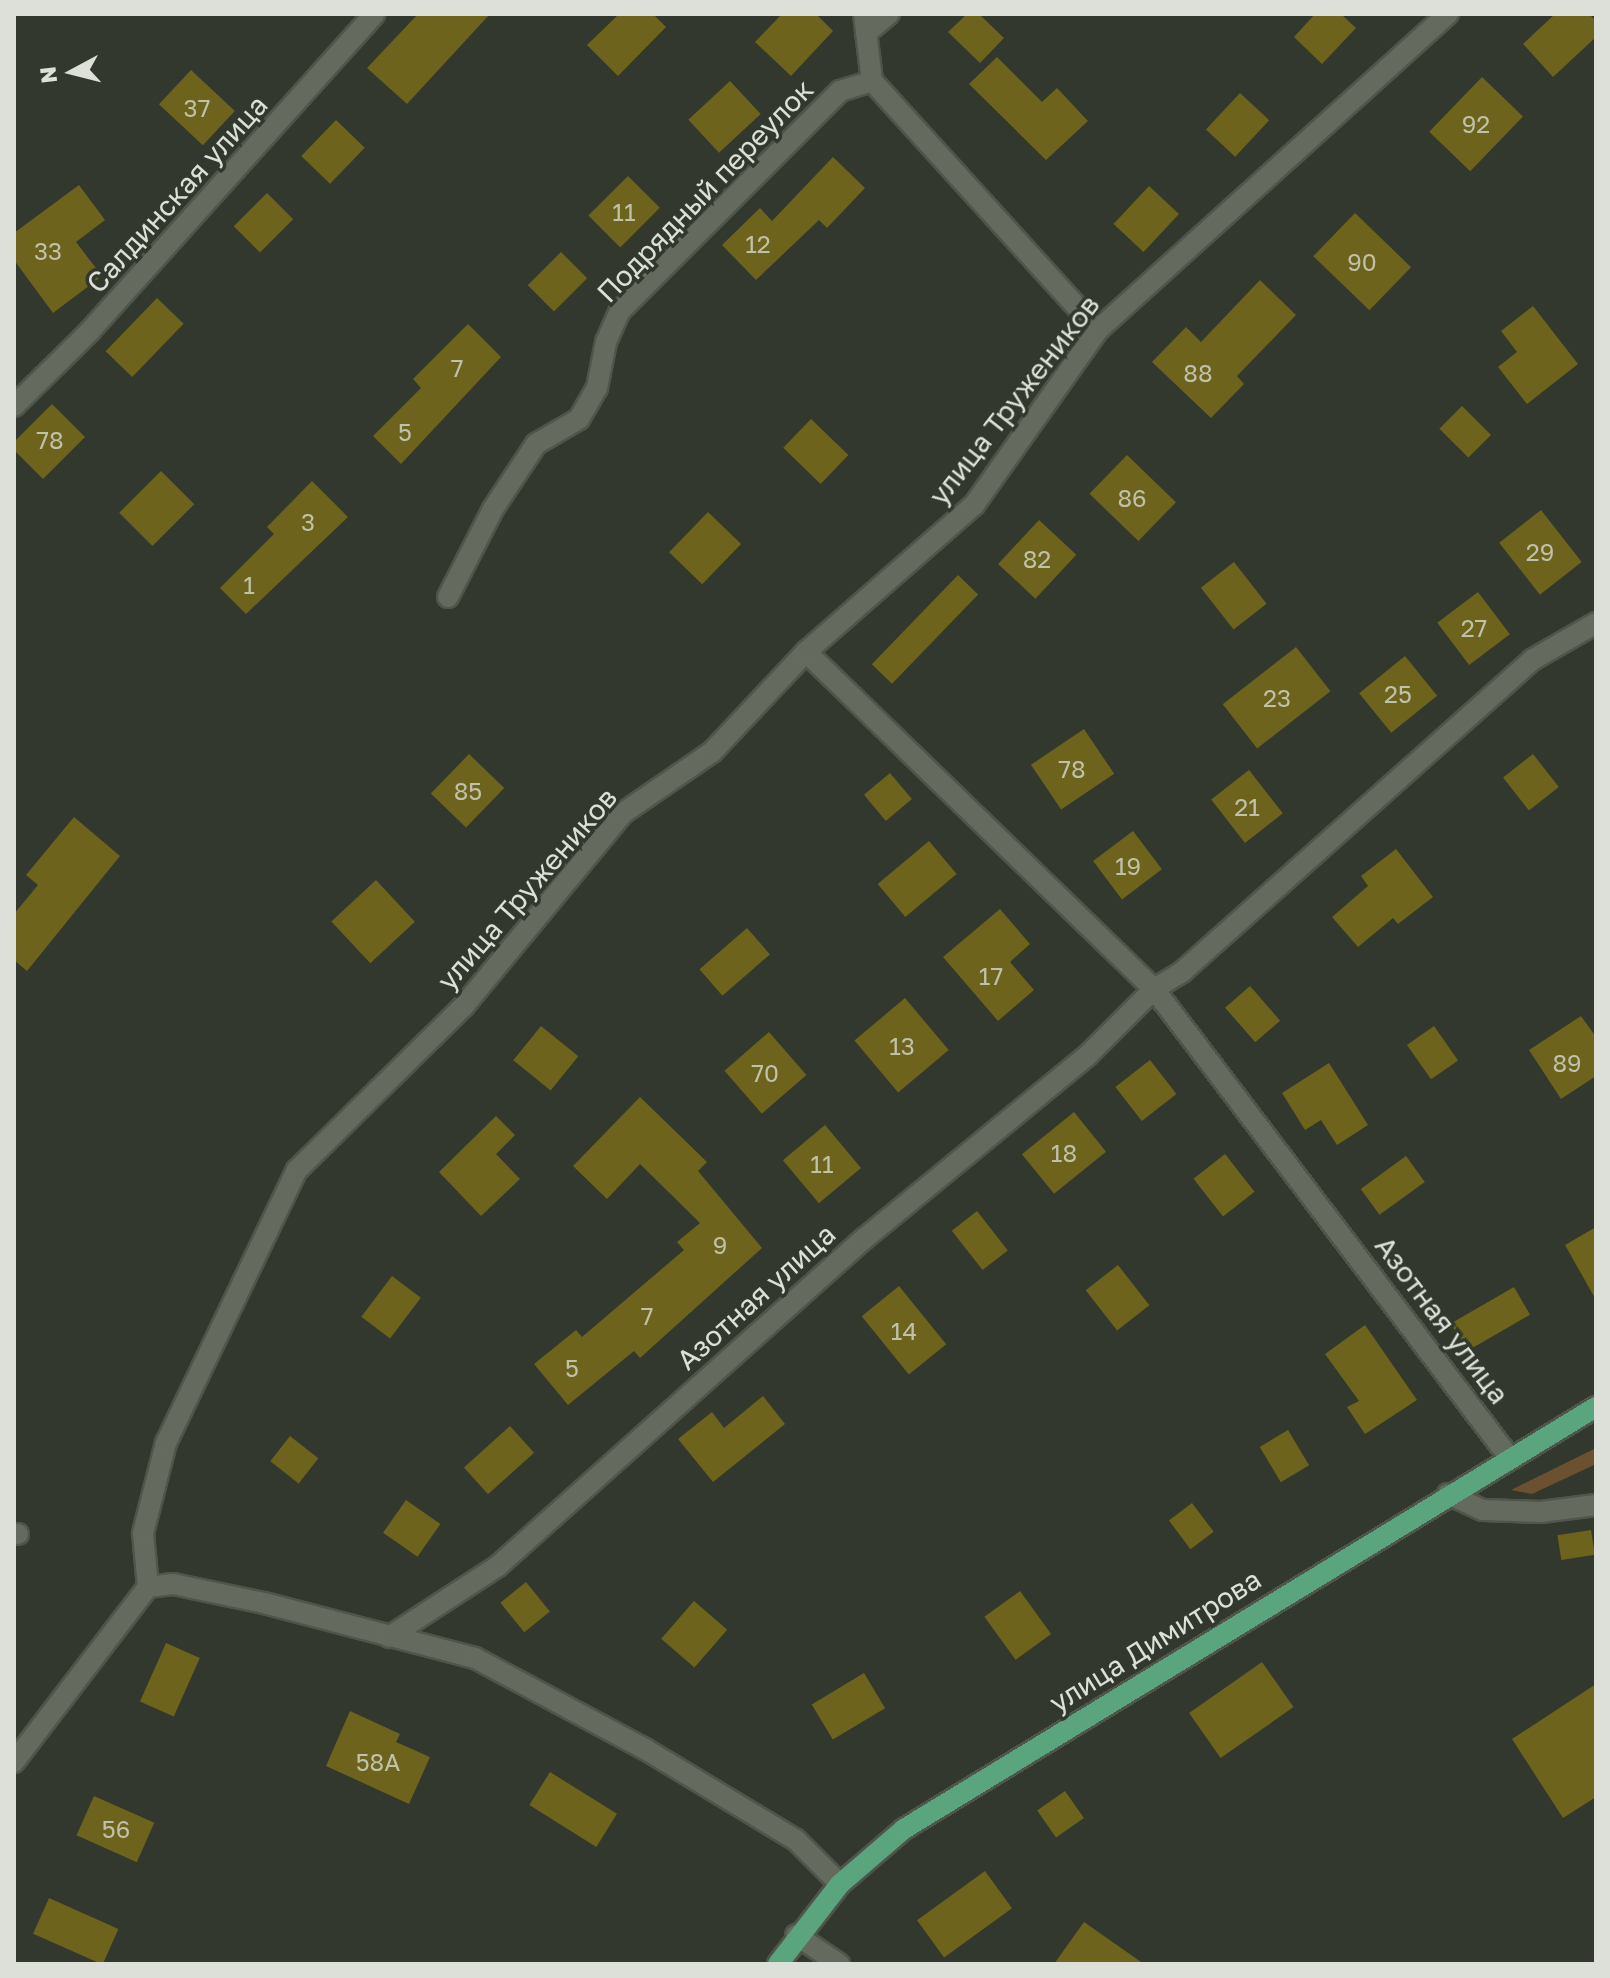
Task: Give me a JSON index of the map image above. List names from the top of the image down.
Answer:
{
  "streets": {
    "main road": ["улица Димитрова"],
    "street": [
      "Подрядный переулок",
      "Салдинская улица",
      "улица Тружеников",
      "Азотная улица"
    ]
  },
  "crossings": [
    ["улица Тружеников", "Азотная улица"],
    ["Азотная улица", "улица Димитрова"]
  ],
  "house_numbers": [
    "37",
    "92",
    "11",
    "12",
    "33",
    "90",
    "7",
    "88",
    "5",
    "78",
    "86",
    "3",
    "29",
    "82",
    "1",
    "27",
    "25",
    "23",
    "78",
    "85",
    "21",
    "19",
    "17",
    "13",
    "89",
    "70",
    "18",
    "11",
    "9",
    "7",
    "14",
    "5",
    "58А",
    "56"
  ],
  "north": "left"
}
